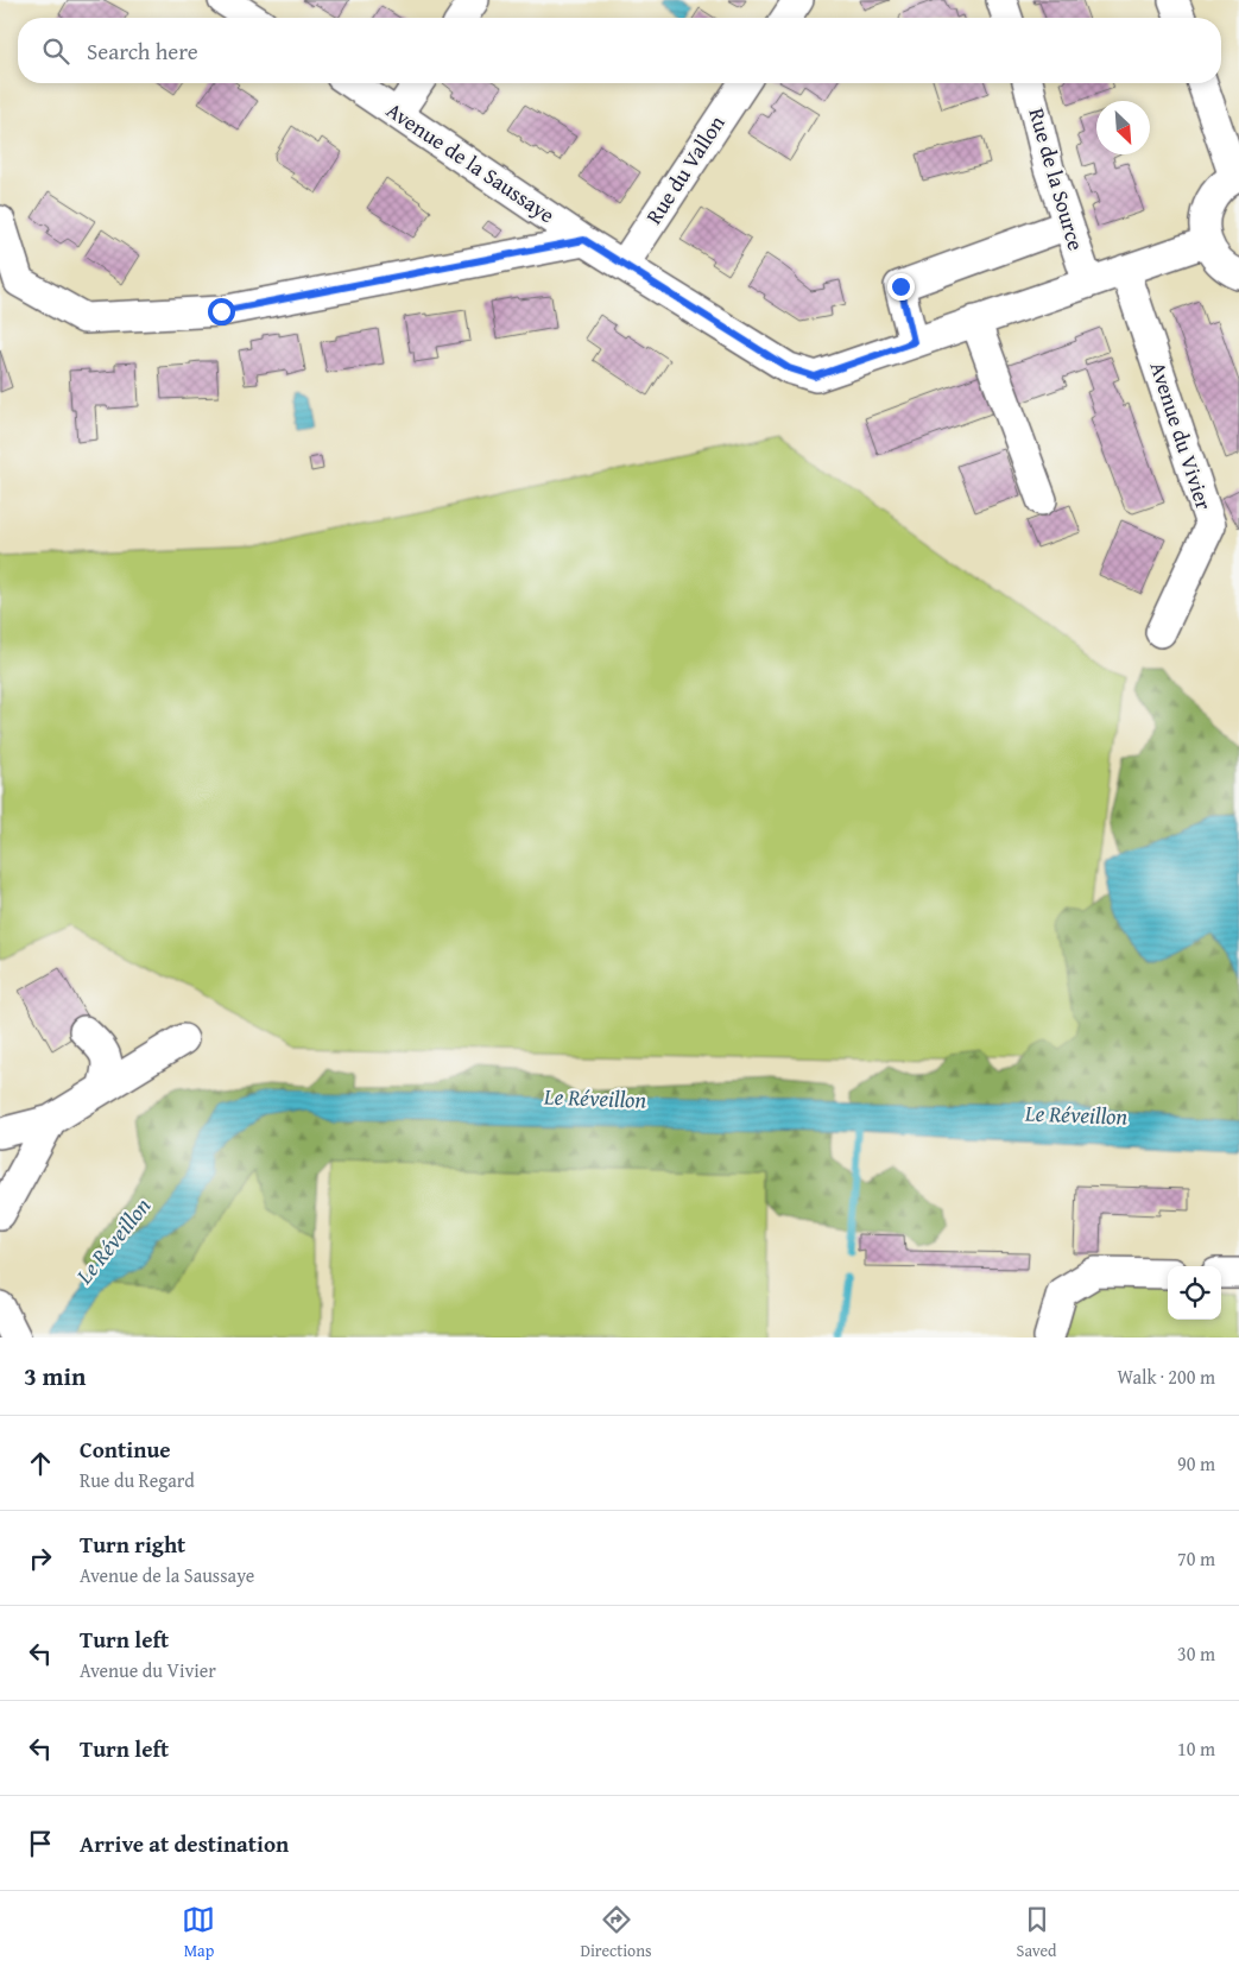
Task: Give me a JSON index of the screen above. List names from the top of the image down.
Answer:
{
  "streets": {
    "street": [
      "Avenue de la Saussaye",
      "Rue du Vallon",
      "Rue de la Source",
      "Avenue du Vivier"
    ]
  },
  "crossings": [
    ["Avenue de la Saussaye", "Rue du Vallon"]
  ],
  "water": ["Le Réveillon"],
  "north": "bottom right",
  "page": {
    "search": "Search here",
    "heading": ["3 min", "Walk · 200 m"],
    "list": [
      ["Continue", "Rue du Regard", "90 m"],
      ["Turn right", "Avenue de la Saussaye", "70 m"],
      ["Turn left", "Avenue du Vivier", "30 m"],
      ["Turn left", "10 m"],
      "Arrive at destination"
    ],
    "nav": ["Map", "Directions", "Saved"]
  }
}
